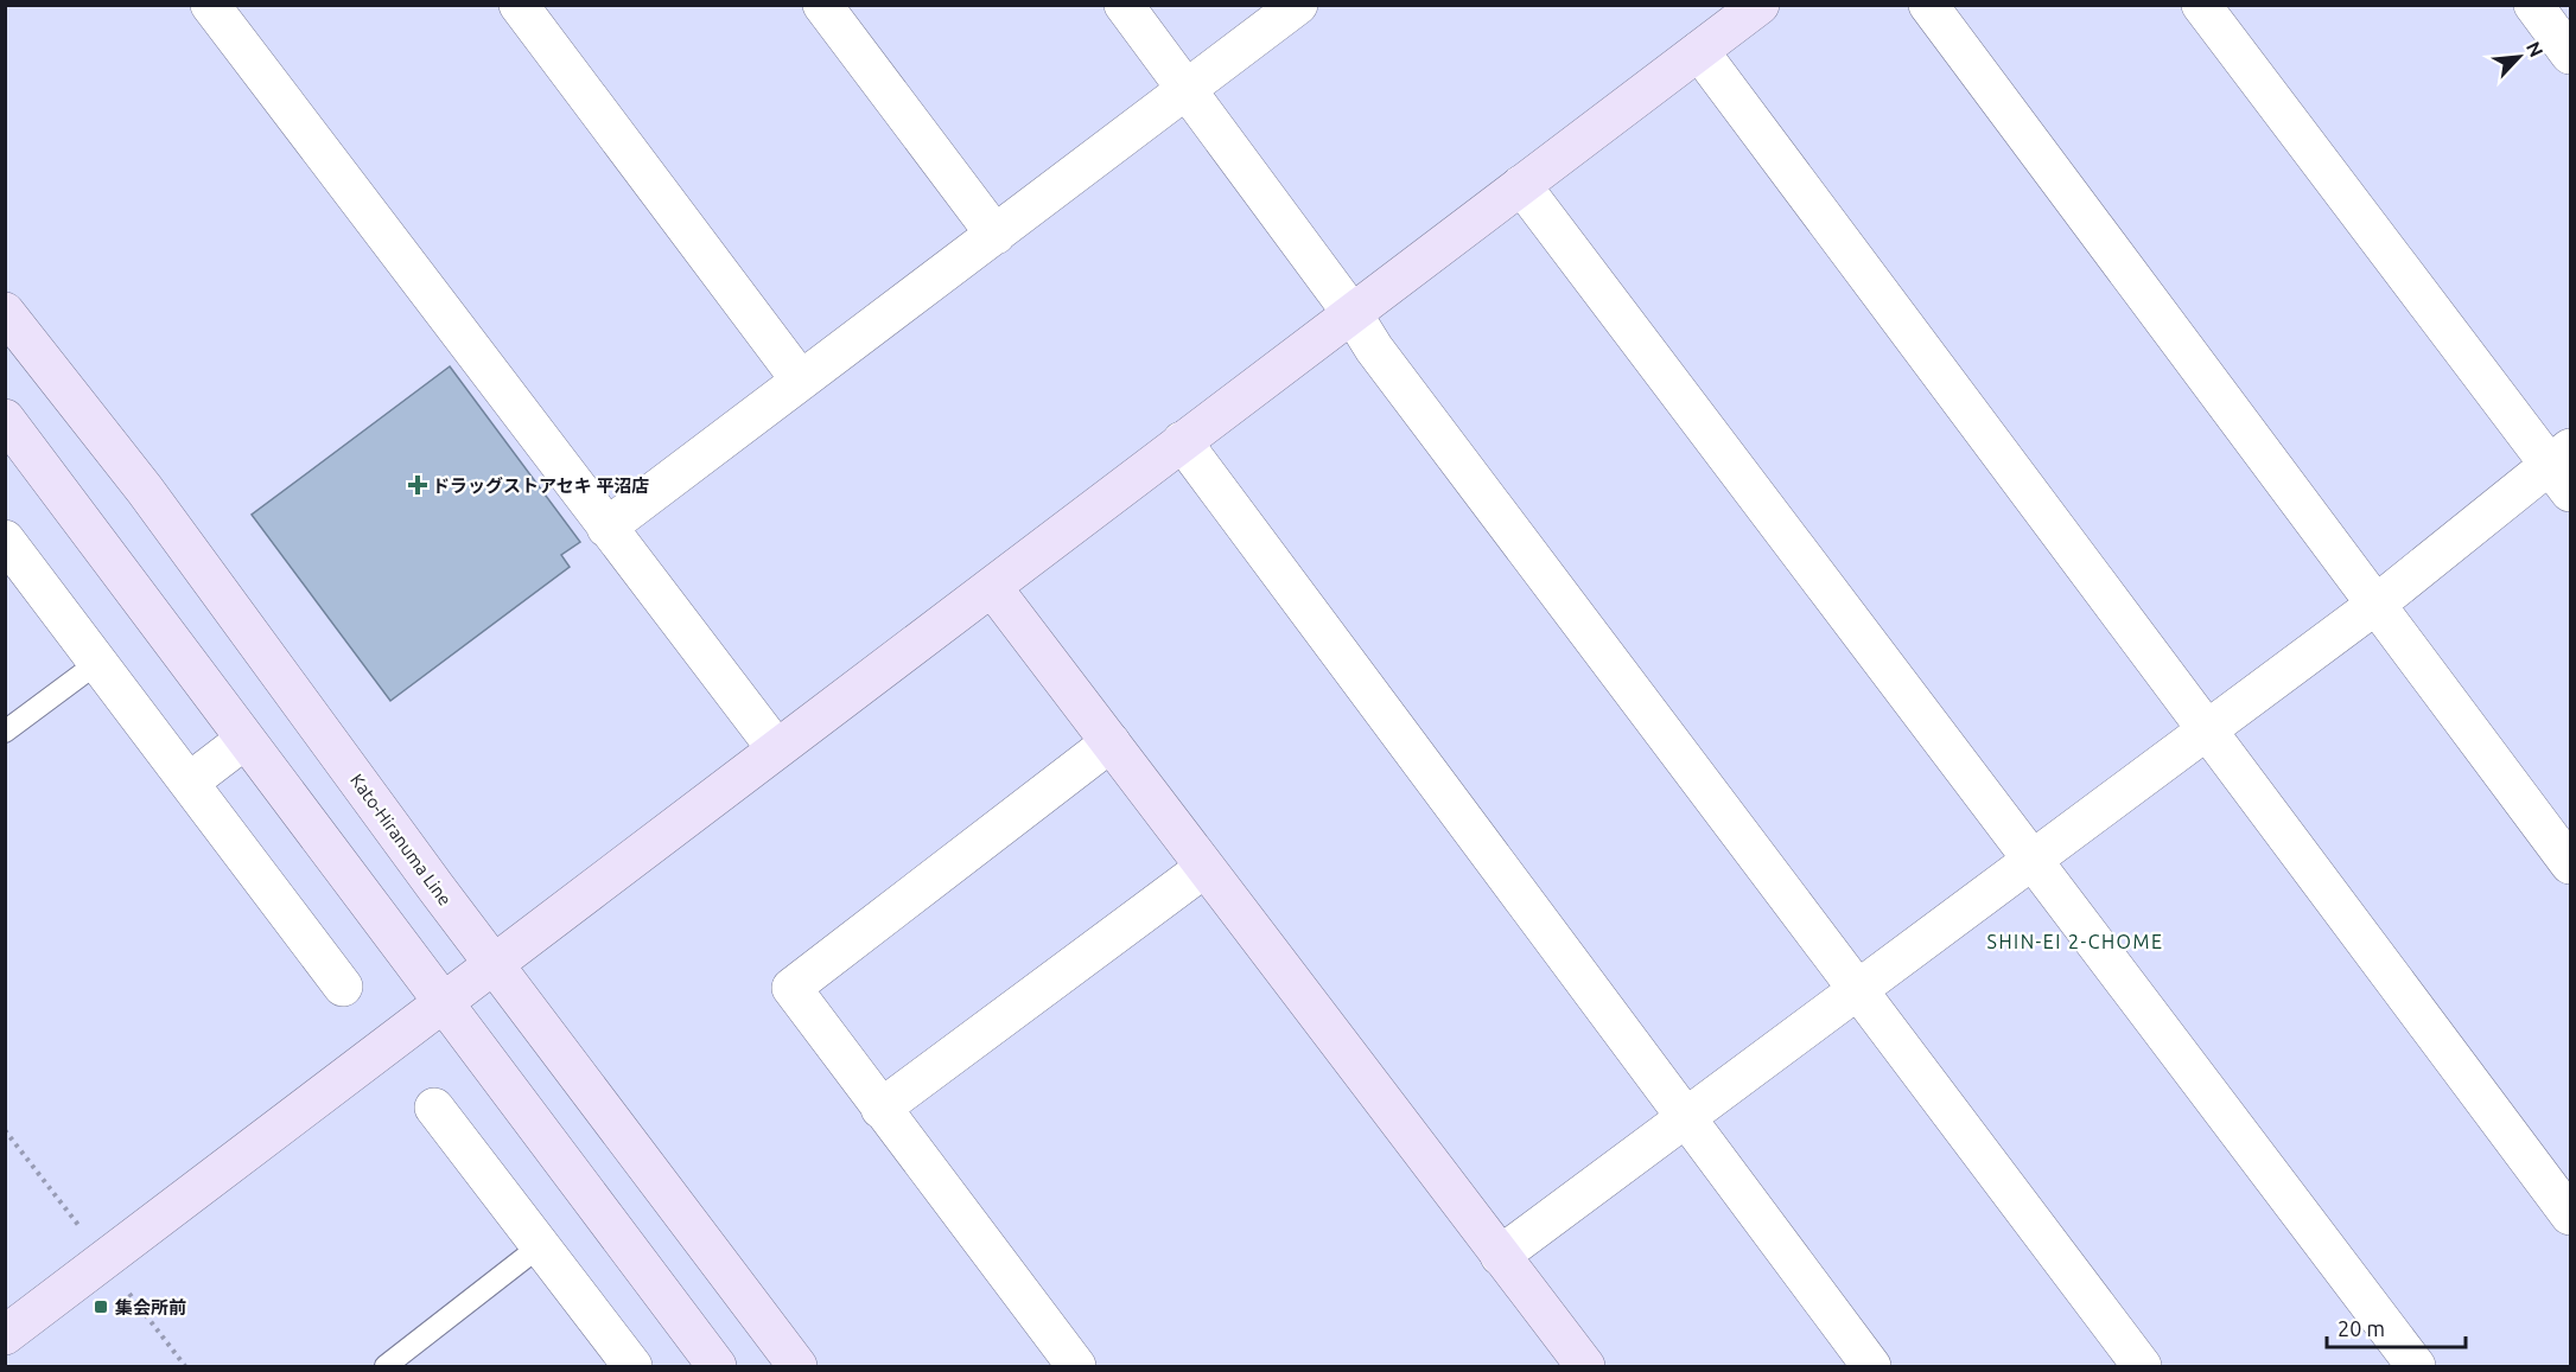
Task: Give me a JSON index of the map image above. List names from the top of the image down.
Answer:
{
  "streets": {
    "street": ["Kato-Hiranuma Line"]
  },
  "districts": ["SHIN-EI 2-CHOME"],
  "places": {
    "health": ["ドラッグストアセキ 平沼店"],
    "transit": ["集会所前"]
  },
  "scale_bar": "20 m",
  "north": "top right"
}
